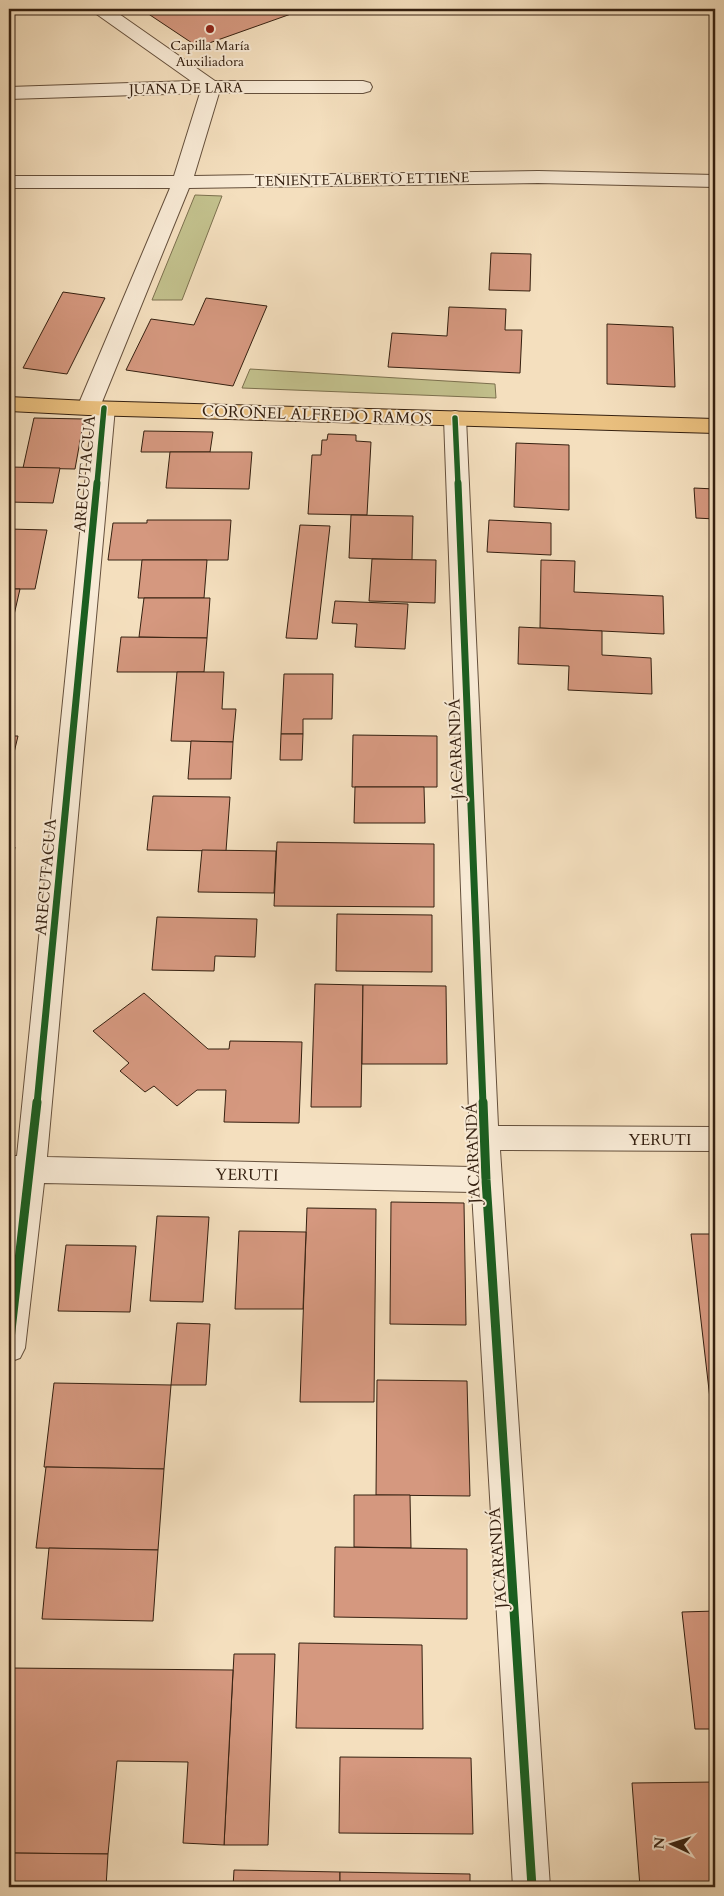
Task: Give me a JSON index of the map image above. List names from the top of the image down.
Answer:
{
  "streets": {
    "main road": ["CORONEL ALFREDO RAMOS"],
    "street": [
      "JUANA DE LARA",
      "TENIENTE ALBERTO ETTIENE",
      "ARECUTACUA",
      "JACARANDÁ",
      "YERUTI"
    ]
  },
  "crossings": [
    ["JUANA DE LARA", "ARECUTACUA"],
    ["TENIENTE ALBERTO ETTIENE", "ARECUTACUA"],
    ["CORONEL ALFREDO RAMOS", "ARECUTACUA"],
    ["CORONEL ALFREDO RAMOS", "JACARANDÁ"],
    ["ARECUTACUA", "YERUTI"],
    ["JACARANDÁ", "YERUTI"]
  ],
  "places": ["Capilla María Auxiliadora"],
  "north": "left"
}
